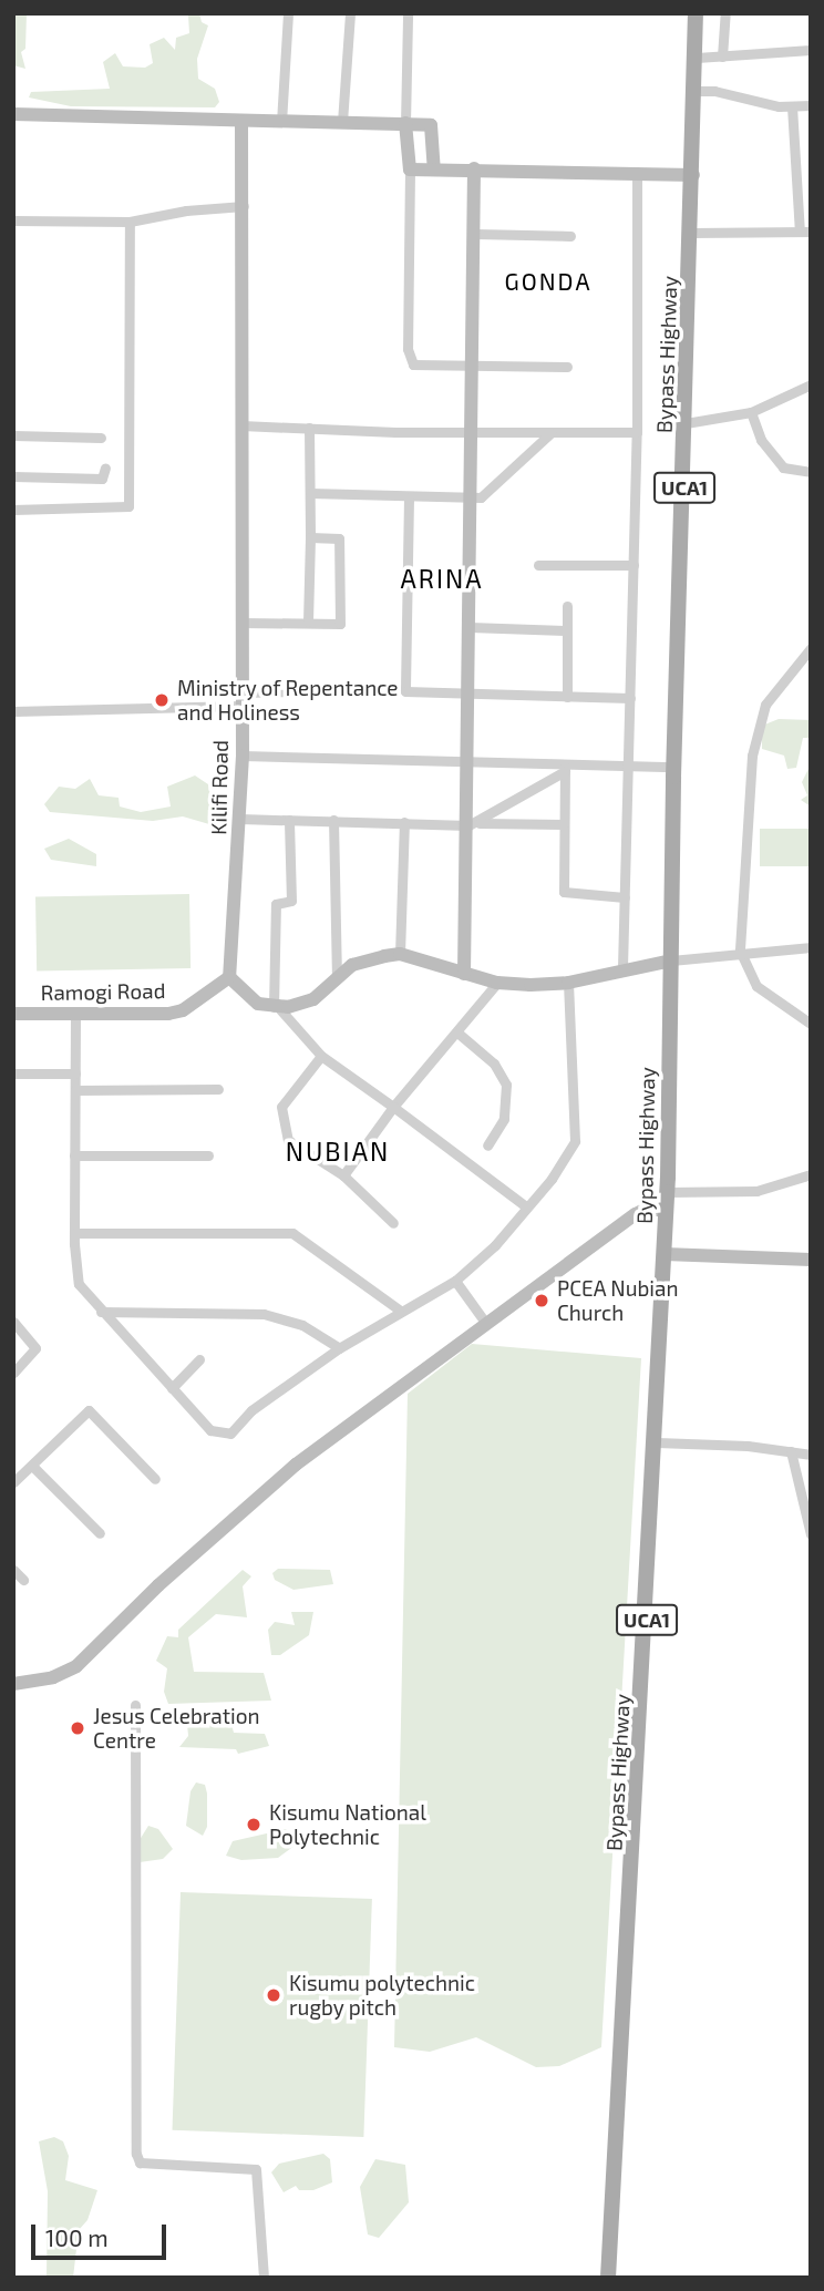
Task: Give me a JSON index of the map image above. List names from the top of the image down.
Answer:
{
  "streets": {
    "main road": ["Bypass Highway", "UCA1"],
    "street": ["Kilifi Road", "Ramogi Road"]
  },
  "crossings": [
    ["Kilifi Road", "Ramogi Road"]
  ],
  "districts": ["GONDA", "ARINA", "NUBIAN"],
  "places": [
    "Ministry of Repentance and Holiness",
    "PCEA Nubian Church",
    "Jesus Celebration Centre",
    "Kisumu National Polytechnic",
    "Kisumu polytechnic rugby pitch"
  ],
  "scale_bar": "100 m"
}
